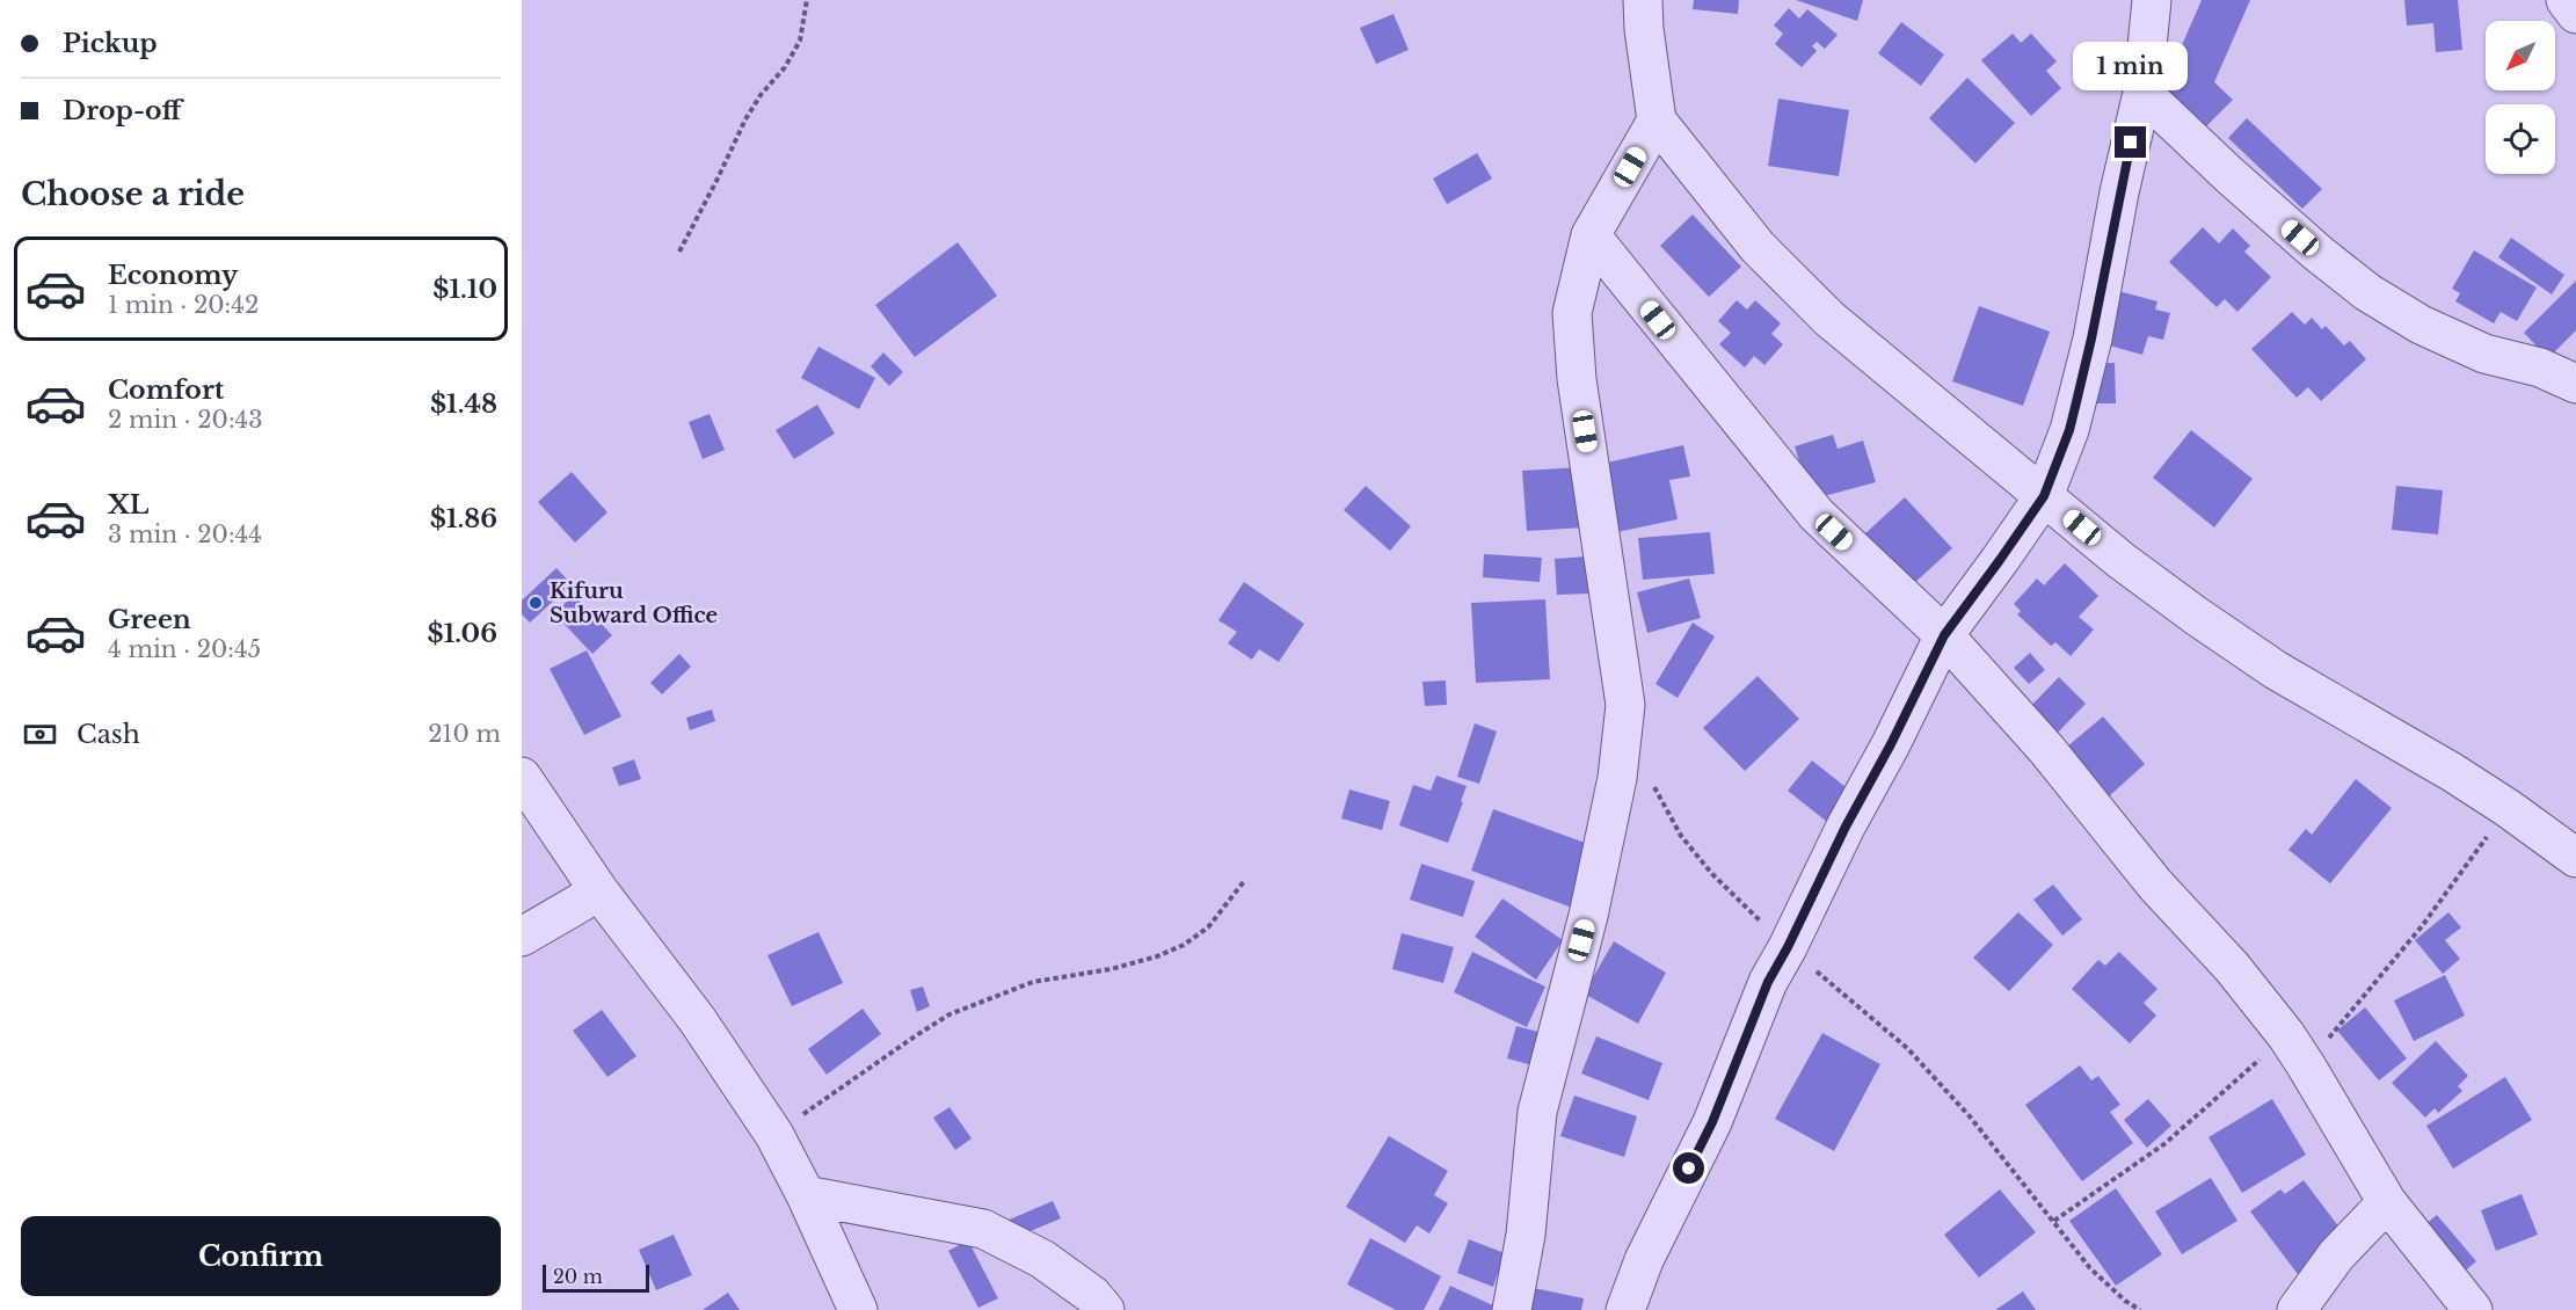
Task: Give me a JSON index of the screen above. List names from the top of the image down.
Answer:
{
  "places": ["Kifuru Subward Office"],
  "scale_bar": "20 m",
  "north": "bottom left",
  "page": {
    "banner": ["Pickup", "Drop-off"],
    "bubble": "1 min",
    "heading": "Choose a ride",
    "list": [
      {
        "name": "Economy",
        "note": "1 min · 20:42",
        "value": "$1.10"
      },
      {
        "name": "Comfort",
        "note": "2 min · 20:43",
        "value": "$1.48"
      },
      {
        "name": "XL",
        "note": "3 min · 20:44",
        "value": "$1.86"
      },
      {
        "name": "Green",
        "note": "4 min · 20:45",
        "value": "$1.06"
      }
    ],
    "pay": ["Cash", "210 m"],
    "buttons": "Confirm",
    "scale": "20 m"
  }
}
